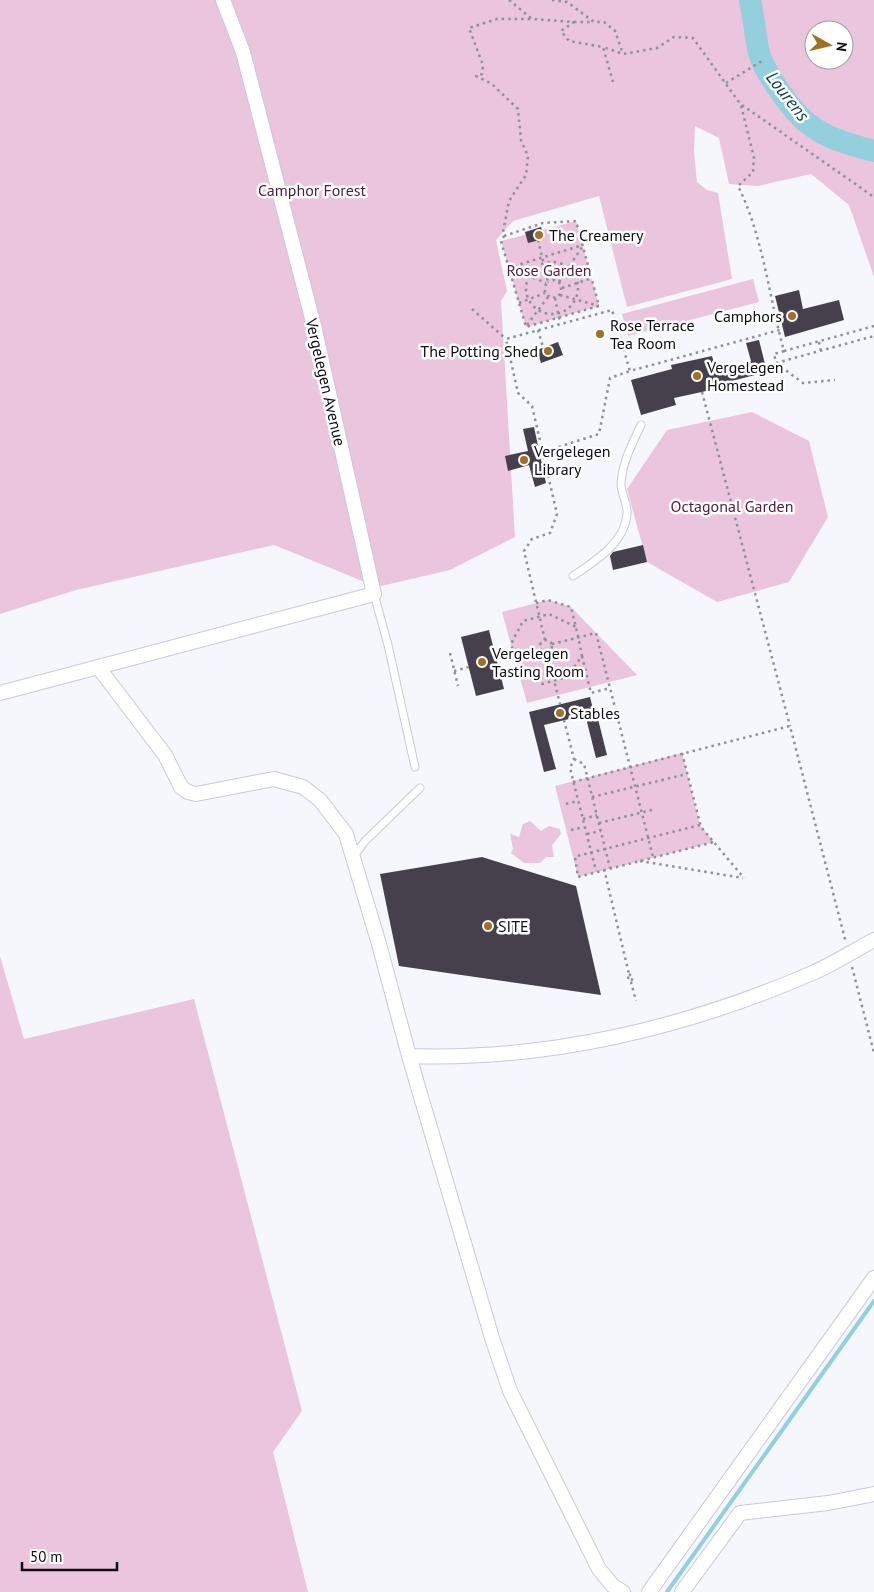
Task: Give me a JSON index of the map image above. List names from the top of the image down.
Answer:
{
  "streets": {
    "street": ["Vergelegen Avenue"]
  },
  "water": ["Lourens"],
  "parks": ["Camphor Forest", "Rose Garden", "Octagonal Garden"],
  "places": [
    "The Creamery",
    "Camphors",
    "Rose Terrace Tea Room",
    "The Potting Shed",
    "Vergelegen Homestead",
    "Vergelegen Library",
    "Vergelegen Tasting Room",
    "Stables",
    "SITE"
  ],
  "scale_bar": "50 m",
  "north": "right"
}
